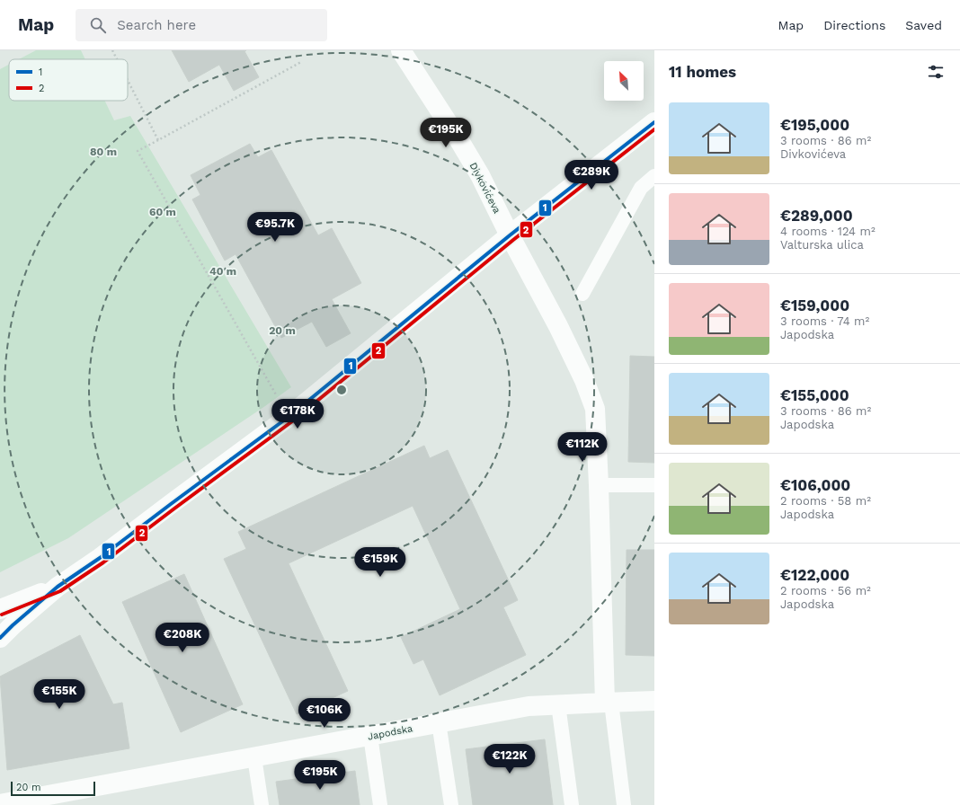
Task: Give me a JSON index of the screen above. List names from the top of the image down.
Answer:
{
  "streets": {
    "street": ["Divkovićeva", "Japodska"]
  },
  "crossings": [
    ["Divkovićeva", "Japodska"]
  ],
  "lines": ["transit line 1", "transit line 2"],
  "legend": ["1", "2"],
  "scale_bar": "20 m",
  "north": "top left",
  "page": {
    "header": "Map",
    "search": "Search here",
    "nav": ["Map", "Directions", "Saved"],
    "heading": "11 homes",
    "list": [
      {
        "name": "€195,000",
        "note": "3 rooms · 86 m² · Divkovićeva"
      },
      {
        "name": "€289,000",
        "note": "4 rooms · 124 m² · Valturska ulica"
      },
      {
        "name": "€159,000",
        "note": "3 rooms · 74 m² · Japodska"
      },
      {
        "name": "€155,000",
        "note": "3 rooms · 86 m² · Japodska"
      },
      {
        "name": "€106,000",
        "note": "2 rooms · 58 m² · Japodska"
      },
      {
        "name": "€122,000",
        "note": "2 rooms · 56 m² · Japodska"
      }
    ],
    "price": [
      "€195K",
      "€289K",
      "€95.7K",
      "€178K",
      "€112K",
      "€159K",
      "€208K",
      "€155K",
      "€106K",
      "€122K",
      "€195K"
    ],
    "scale": "20 m"
  },
  "rings": [
    "80 m",
    "60 m",
    "40 m",
    "20 m"
  ]
}
